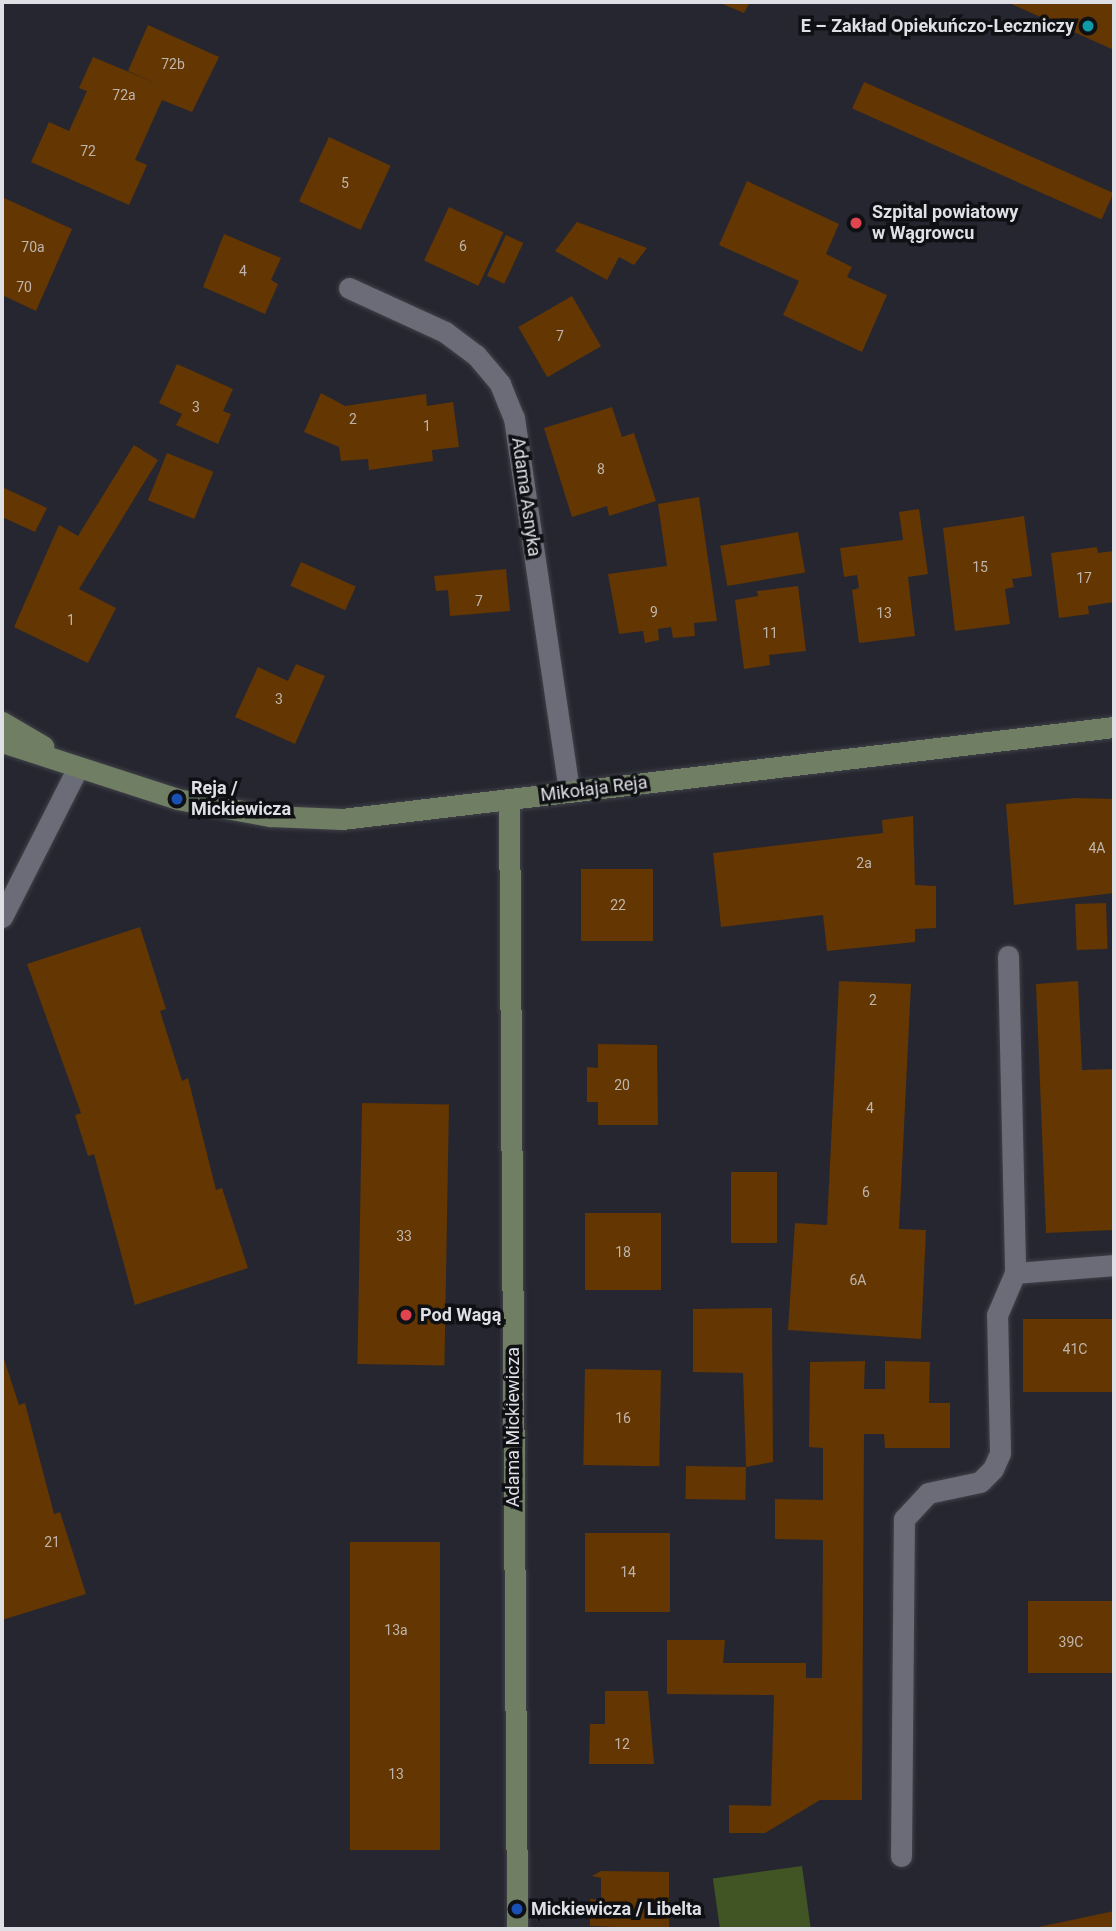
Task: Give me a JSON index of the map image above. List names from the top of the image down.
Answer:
{
  "streets": {
    "street": ["Adama Asnyka", "Mikołaja Reja", "Adama Mickiewicza"]
  },
  "crossings": [
    ["Adama Asnyka", "Mikołaja Reja"],
    ["Mikołaja Reja", "Adama Mickiewicza"]
  ],
  "places": [
    "E – Zakład Opiekuńczo-Leczniczy",
    "Szpital powiatowy w Wągrowcu",
    "Reja / Mickiewicza",
    "Pod Wagą",
    "Mickiewicza / Libelta"
  ],
  "house_numbers": [
    "72b",
    "72a",
    "72",
    "5",
    "6",
    "70a",
    "4",
    "70",
    "7",
    "3",
    "2",
    "1",
    "8",
    "15",
    "17",
    "7",
    "9",
    "13",
    "1",
    "11",
    "3",
    "4A",
    "2a",
    "22",
    "2",
    "20",
    "4",
    "6",
    "33",
    "18",
    "6A",
    "41C",
    "16",
    "21",
    "14",
    "13a",
    "39C",
    "12",
    "13"
  ]
}
